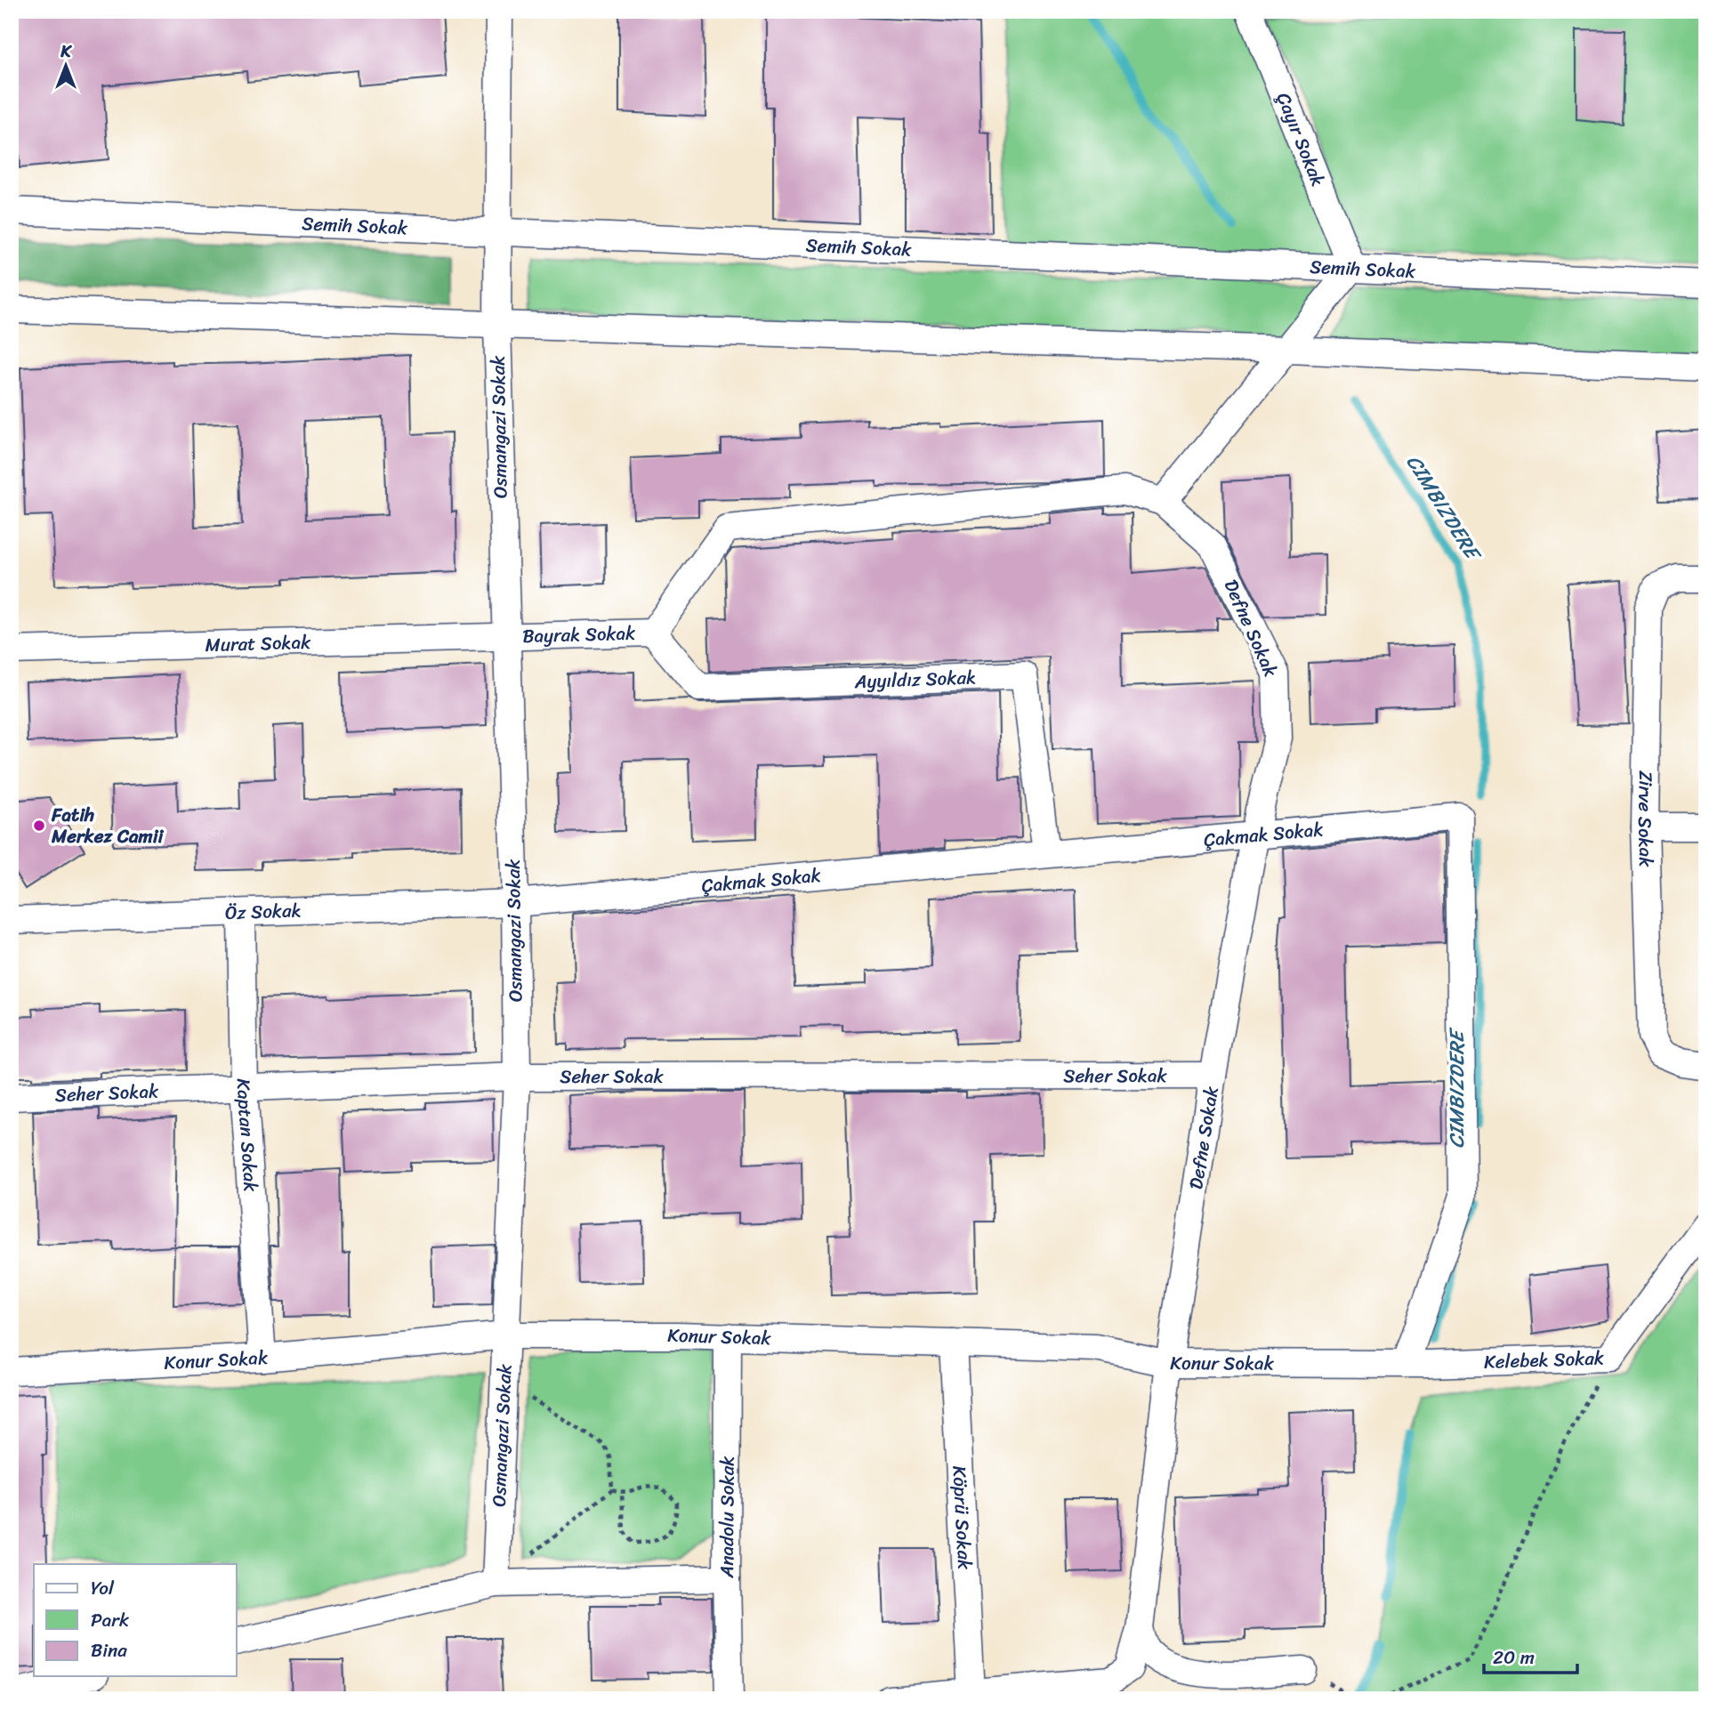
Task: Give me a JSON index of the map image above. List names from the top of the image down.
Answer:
{
  "streets": {
    "street": [
      "Çayır Sokak",
      "Semih Sokak",
      "Osmangazi Sokak",
      "Defne Sokak",
      "Bayrak Sokak",
      "Murat Sokak",
      "Ayyıldız Sokak",
      "Zirve Sokak",
      "Çakmak Sokak",
      "Öz Sokak",
      "Seher Sokak",
      "Kaptan Sokak",
      "Konur Sokak",
      "Kelebek Sokak",
      "Anadolu Sokak",
      "Köprü Sokak"
    ]
  },
  "crossings": [
    ["Çayır Sokak", "Semih Sokak"],
    ["Semih Sokak", "Osmangazi Sokak"],
    ["Osmangazi Sokak", "Bayrak Sokak"],
    ["Osmangazi Sokak", "Murat Sokak"],
    ["Osmangazi Sokak", "Çakmak Sokak"],
    ["Osmangazi Sokak", "Öz Sokak"],
    ["Osmangazi Sokak", "Seher Sokak"],
    ["Osmangazi Sokak", "Konur Sokak"],
    ["Osmangazi Sokak", "Anadolu Sokak"],
    ["Defne Sokak", "Bayrak Sokak"],
    ["Defne Sokak", "Ayyıldız Sokak"],
    ["Defne Sokak", "Çakmak Sokak"],
    ["Defne Sokak", "Seher Sokak"],
    ["Defne Sokak", "Konur Sokak"],
    ["Bayrak Sokak", "Murat Sokak"],
    ["Bayrak Sokak", "Ayyıldız Sokak"],
    ["Ayyıldız Sokak", "Çakmak Sokak"],
    ["Çakmak Sokak", "Öz Sokak"],
    ["Çakmak Sokak", "Konur Sokak"],
    ["Çakmak Sokak", "Kelebek Sokak"],
    ["Öz Sokak", "Kaptan Sokak"],
    ["Seher Sokak", "Kaptan Sokak"],
    ["Kaptan Sokak", "Konur Sokak"],
    ["Konur Sokak", "Kelebek Sokak"],
    ["Konur Sokak", "Anadolu Sokak"],
    ["Konur Sokak", "Köprü Sokak"]
  ],
  "water": ["CIMBIZDERE"],
  "places": ["Fatih Merkez Camii"],
  "legend": ["Yol", "Park", "Bina"],
  "scale_bar": "20 m",
  "north": "top"
}
